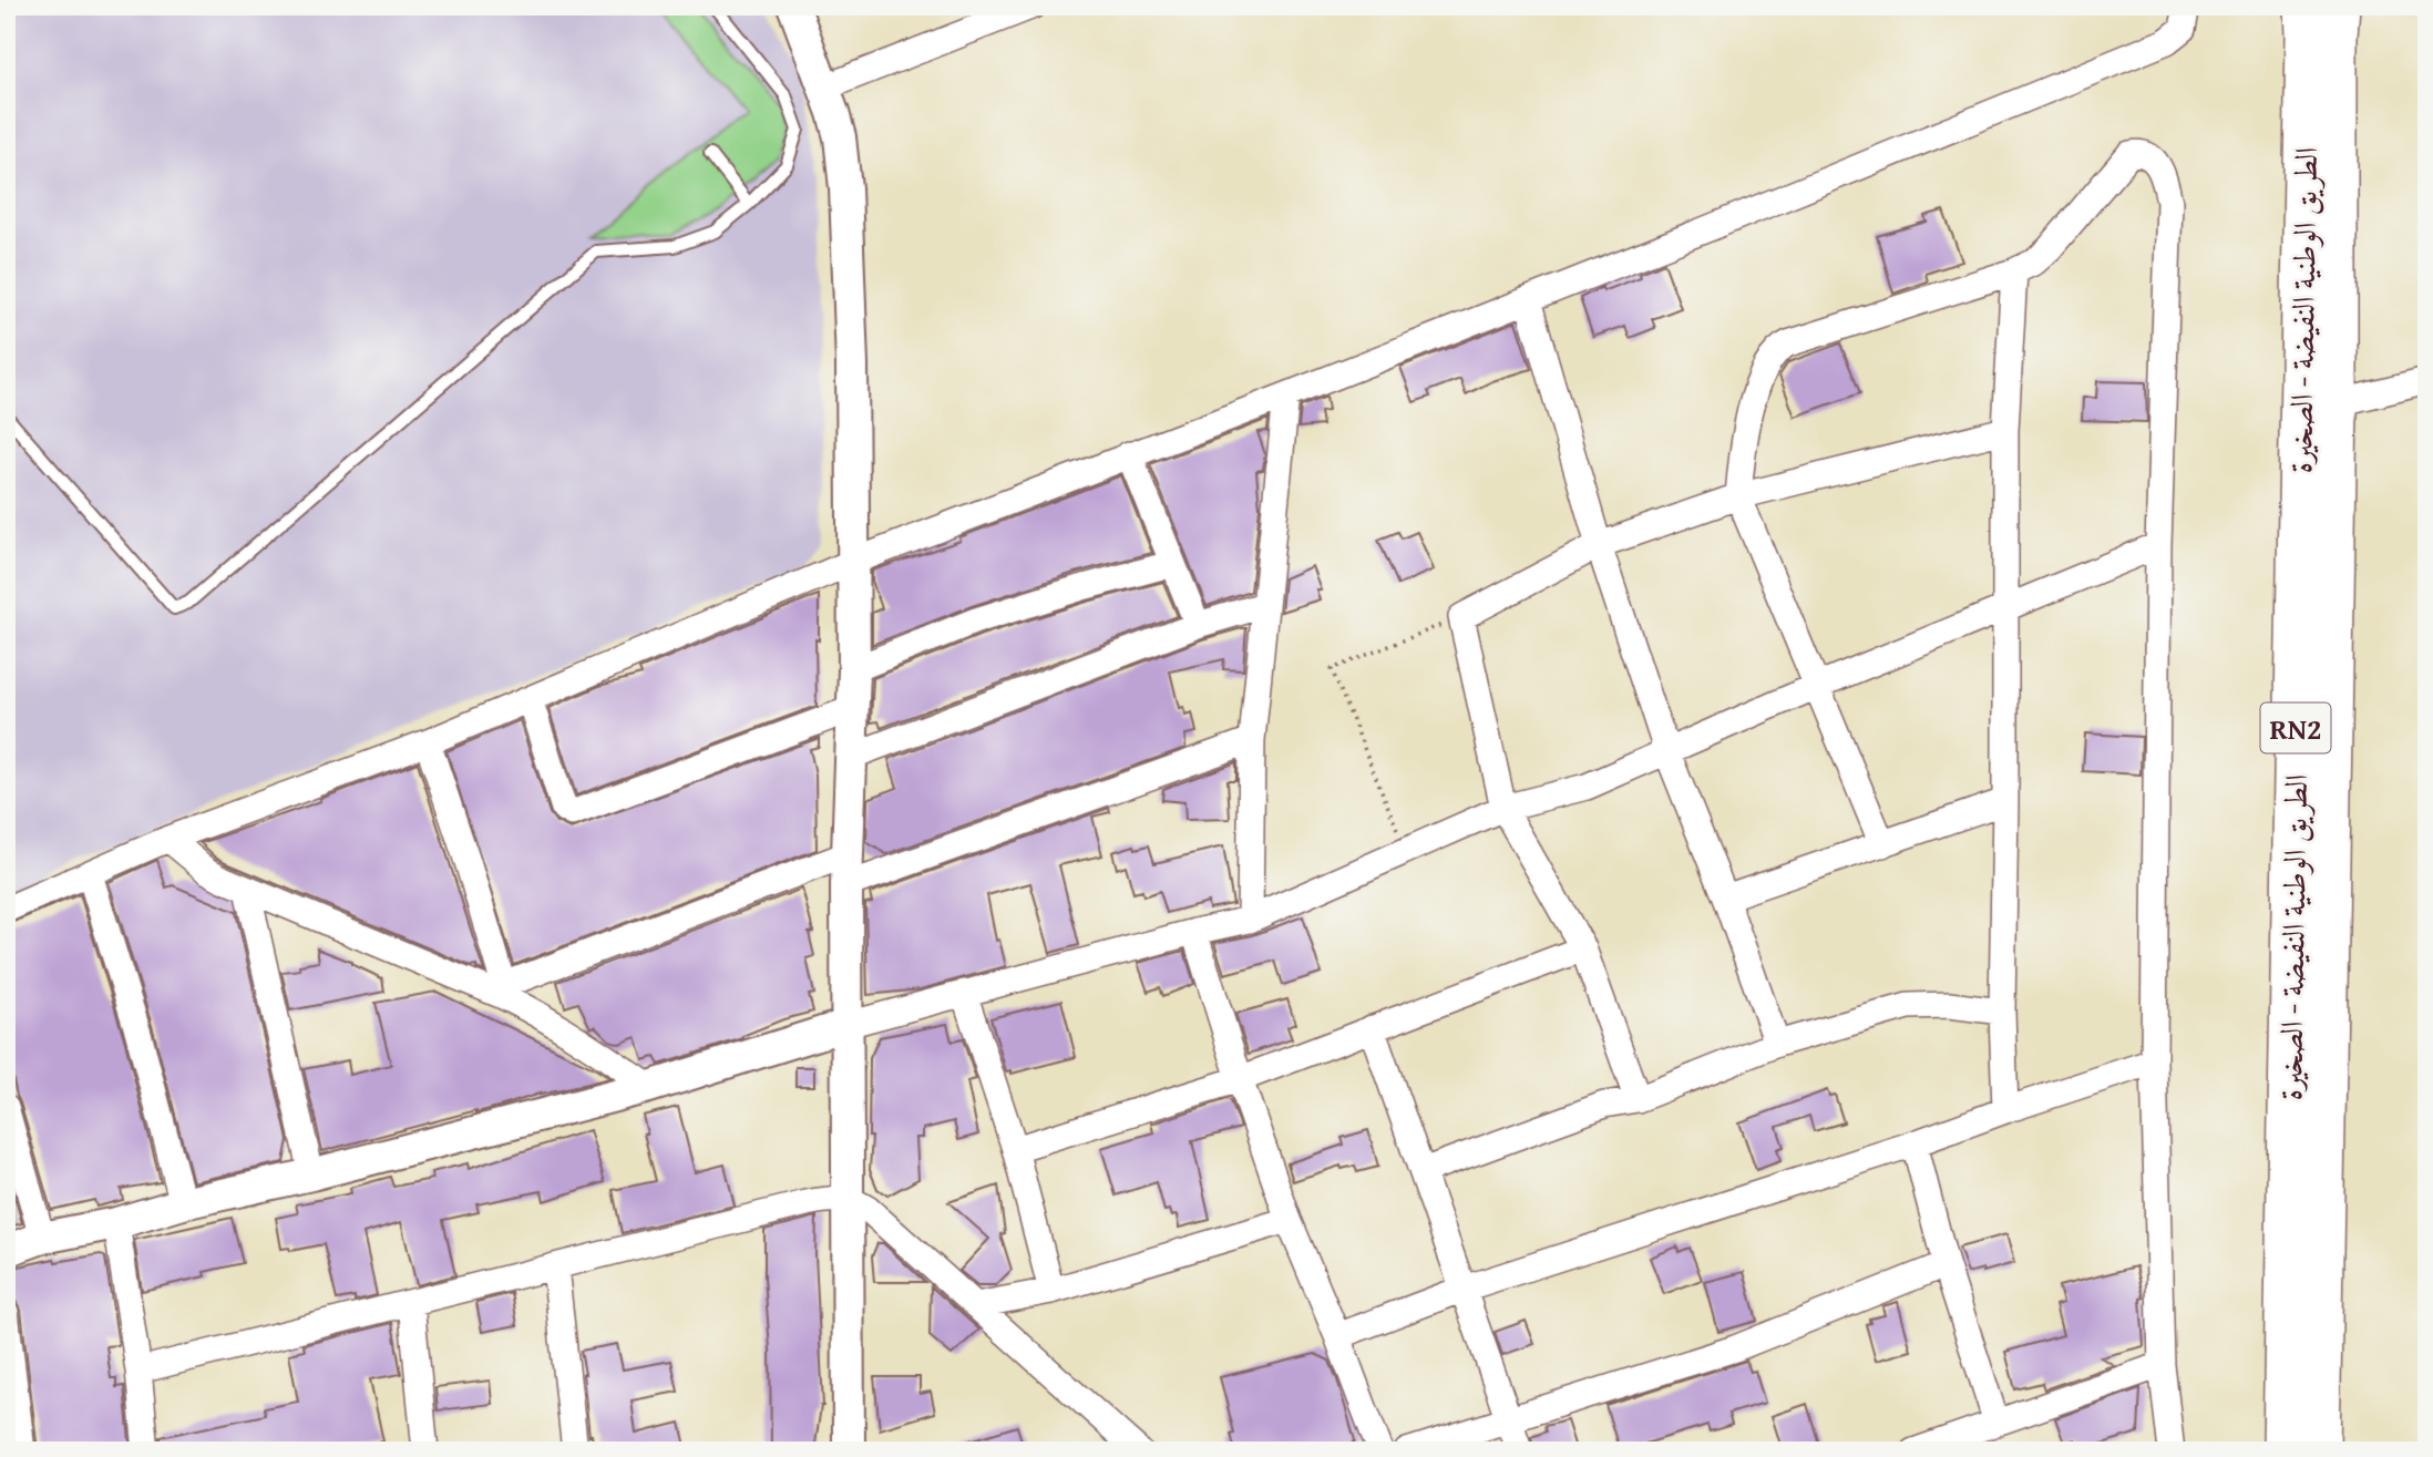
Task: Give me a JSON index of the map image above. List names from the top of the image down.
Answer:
{
  "streets": {
    "highway": ["الطريق الوطنية النفيضة - الصخيرة", "RN2"]
  }
}
